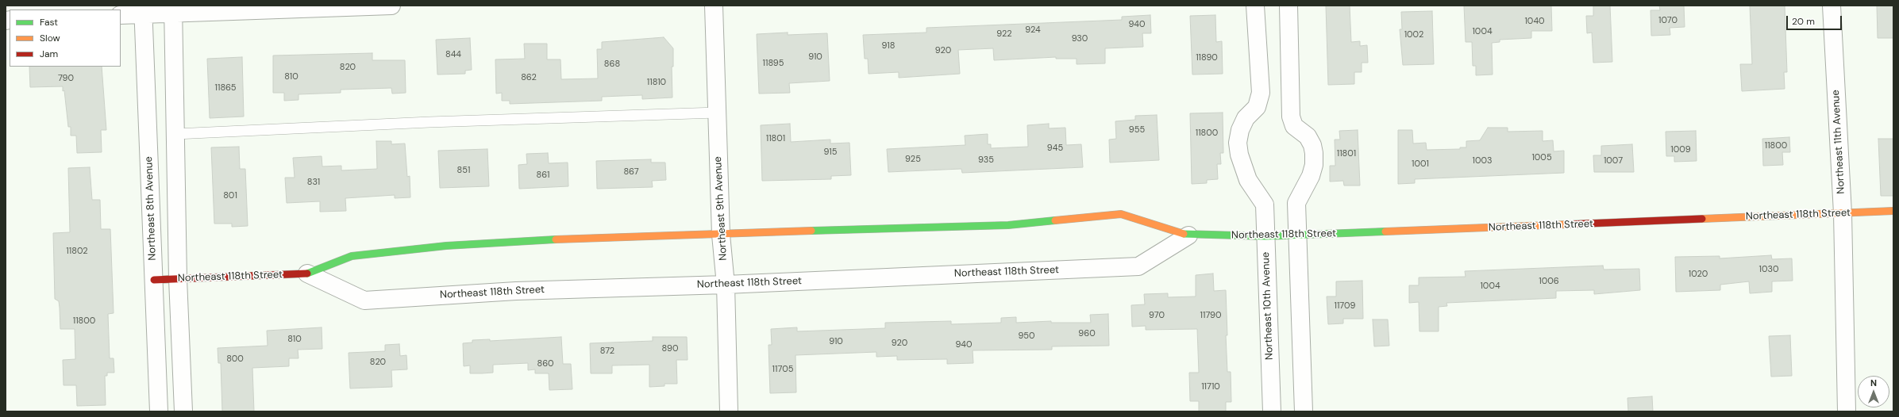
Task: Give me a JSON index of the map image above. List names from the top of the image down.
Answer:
{
  "streets": {
    "street": [
      "Northeast 11th Avenue",
      "Northeast 8th Avenue",
      "Northeast 9th Avenue",
      "Northeast 118th Street",
      "Northeast 10th Avenue"
    ]
  },
  "crossings": [
    ["Northeast 11th Avenue", "Northeast 118th Street"],
    ["Northeast 8th Avenue", "Northeast 118th Street"],
    ["Northeast 9th Avenue", "Northeast 118th Street"],
    ["Northeast 118th Street", "Northeast 10th Avenue"]
  ],
  "house_numbers": [
    "1070",
    "1040",
    "940",
    "924",
    "1004",
    "922",
    "1002",
    "930",
    "918",
    "920",
    "844",
    "910",
    "11890",
    "11895",
    "868",
    "820",
    "810",
    "862",
    "790",
    "11810",
    "11865",
    "955",
    "11800",
    "11801",
    "11800",
    "945",
    "1009",
    "915",
    "11801",
    "1005",
    "925",
    "935",
    "1003",
    "1007",
    "1001",
    "851",
    "867",
    "861",
    "831",
    "801",
    "11802",
    "1030",
    "1020",
    "1006",
    "1004",
    "11709",
    "970",
    "11790",
    "11800",
    "960",
    "950",
    "810",
    "910",
    "920",
    "940",
    "890",
    "872",
    "800",
    "820",
    "860",
    "11705",
    "11710"
  ],
  "legend": ["Fast", "Slow", "Jam"],
  "scale_bar": "20 m",
  "north": "top"
}
